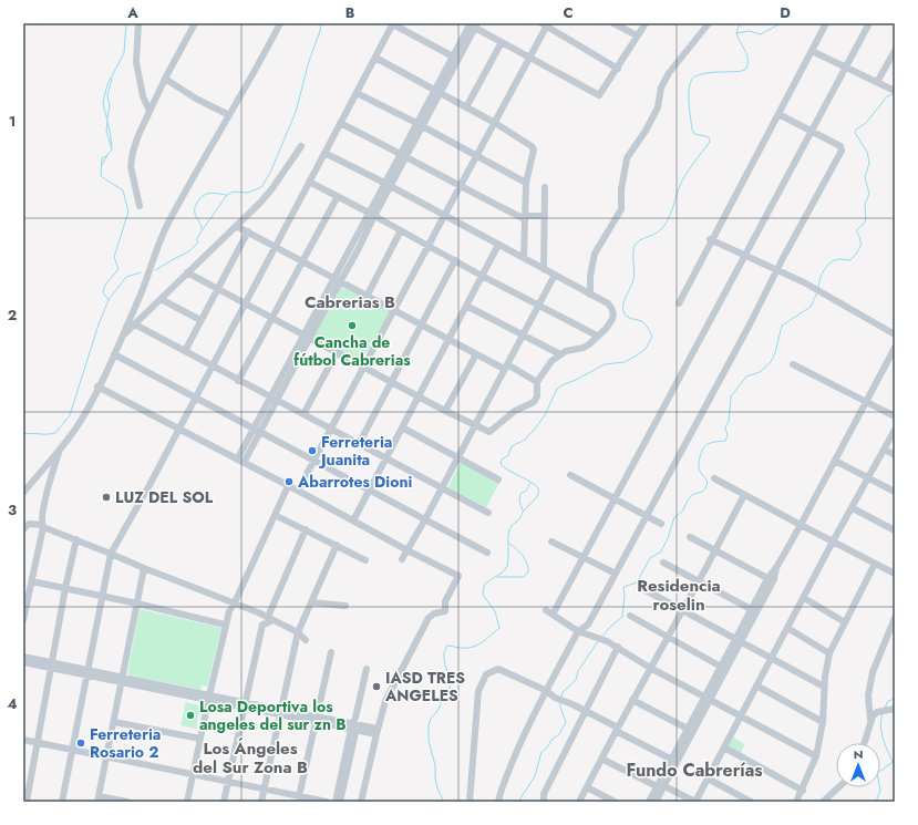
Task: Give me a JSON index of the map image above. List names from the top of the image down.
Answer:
{
  "districts": [
    "Cabrerias B",
    "Residencia roselin",
    "Los Ángeles del Sur Zona B",
    "Fundo Cabrerías"
  ],
  "places": [
    "Cancha de fútbol Cabrerias",
    "Ferreteria Juanita",
    "Abarrotes Dioni",
    "LUZ DEL SOL",
    "IASD TRES ANGELES",
    "Losa Deportiva los angeles del sur zn B",
    "Ferreteria Rosario 2"
  ],
  "north": "top",
  "grid": {
    "columns": [
      "A",
      "B",
      "C",
      "D"
    ],
    "rows": [
      "1",
      "2",
      "3",
      "4"
    ]
  }
}
